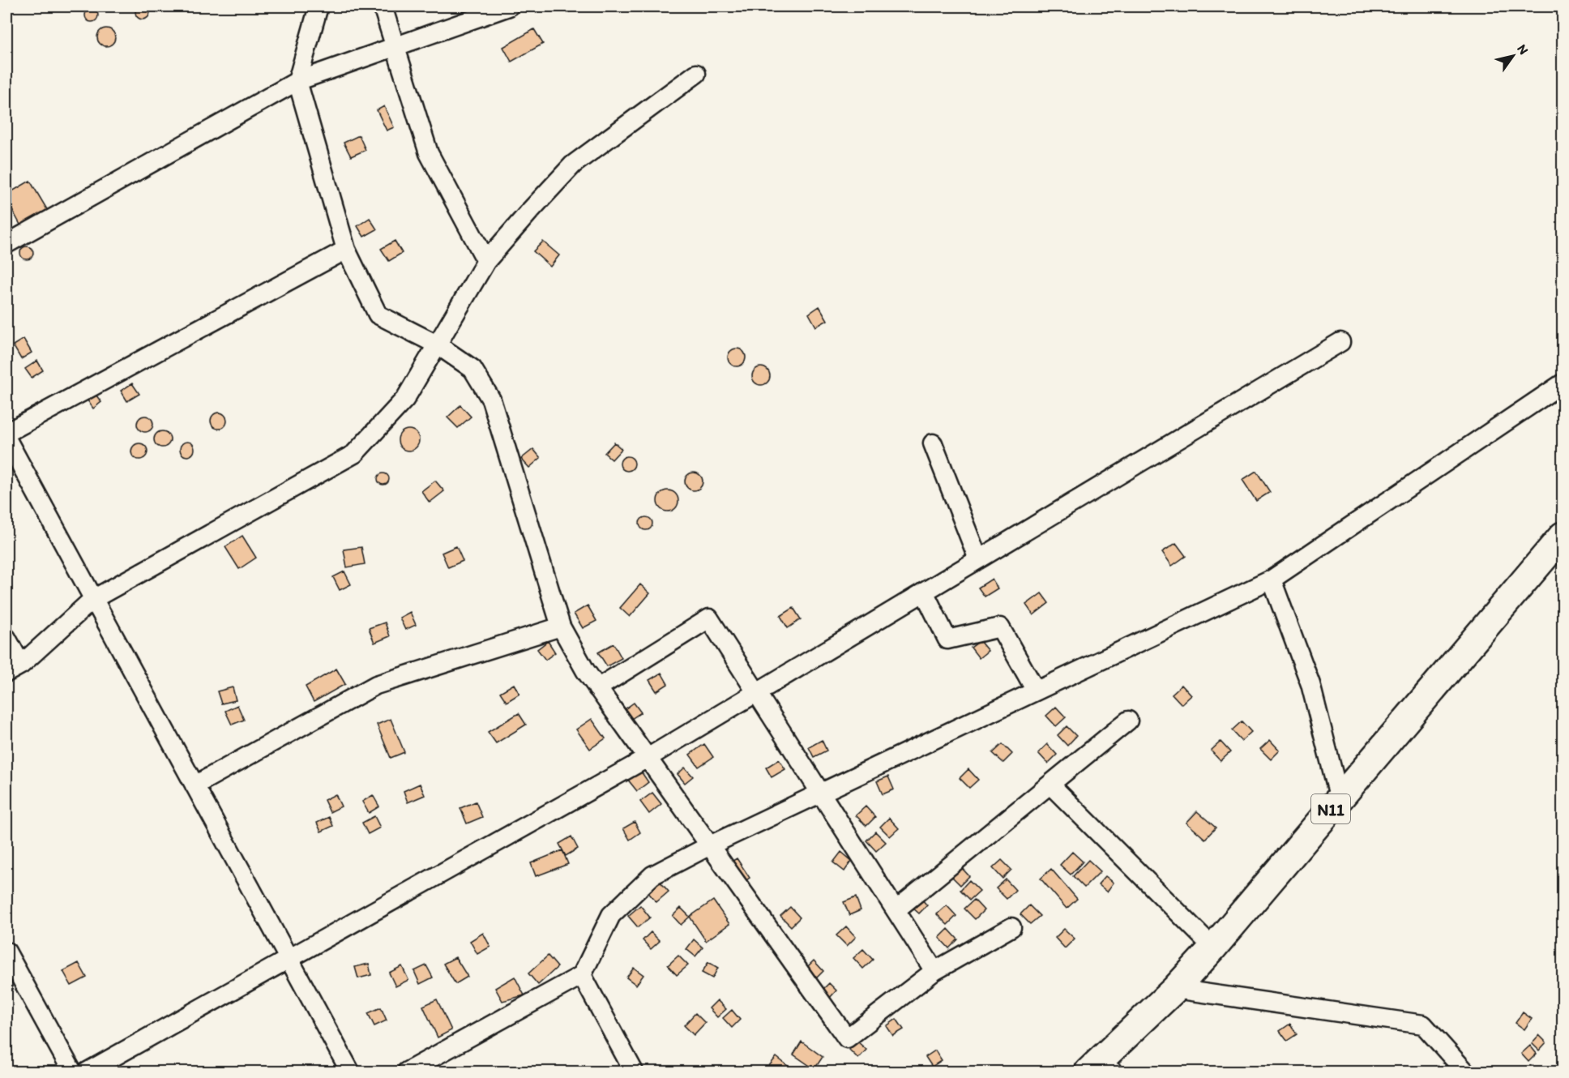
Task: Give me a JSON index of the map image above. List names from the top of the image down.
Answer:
{
  "streets": {
    "main road": ["N11"]
  },
  "north": "top right"
}
